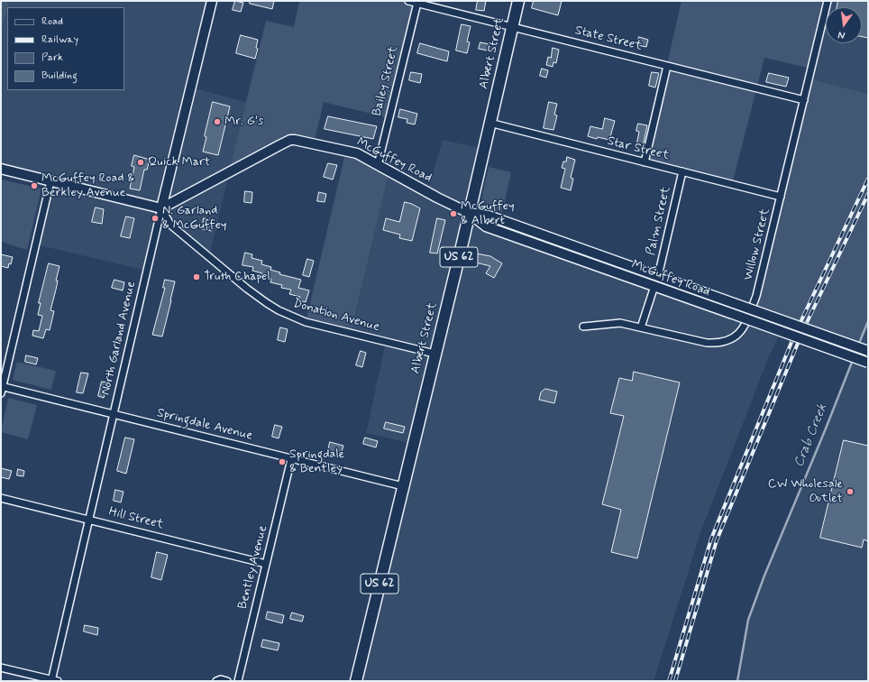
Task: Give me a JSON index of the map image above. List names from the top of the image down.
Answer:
{
  "streets": {
    "main road": [
      "Albert Street",
      "McGuffey Road",
      "US 62",
      "North Garland Avenue"
    ],
    "street": [
      "State Street",
      "Bailey Street",
      "Star Street",
      "Palm Street",
      "Willow Street",
      "Donation Avenue",
      "Springdale Avenue",
      "Hill Street",
      "Bentley Avenue"
    ]
  },
  "crossings": [
    ["State Street", "Albert Street"],
    ["State Street", "Bailey Street"],
    ["State Street", "Willow Street"],
    ["Albert Street", "Star Street"],
    ["Albert Street", "McGuffey Road"],
    ["Albert Street", "Donation Avenue"],
    ["Albert Street", "Springdale Avenue"],
    ["Bailey Street", "McGuffey Road"],
    ["Star Street", "Palm Street"],
    ["Star Street", "Willow Street"],
    ["McGuffey Road", "Palm Street"],
    ["McGuffey Road", "Donation Avenue"],
    ["McGuffey Road", "North Garland Avenue"],
    ["Donation Avenue", "North Garland Avenue"],
    ["North Garland Avenue", "Springdale Avenue"],
    ["North Garland Avenue", "Hill Street"],
    ["Springdale Avenue", "Bentley Avenue"],
    ["Hill Street", "Bentley Avenue"]
  ],
  "water": ["Crab Creek"],
  "places": [
    "Mr. G's",
    "Quick Mart",
    "McGuffey Road & Berkley Avenue",
    "McGuffey & Albert",
    "N. Garland & McGuffey",
    "Truth Chapel",
    "Springdale & Bentley",
    "CW Wholesale Outlet"
  ],
  "legend": [
    "Road",
    "Railway",
    "Park",
    "Building"
  ],
  "north": "bottom"
}
